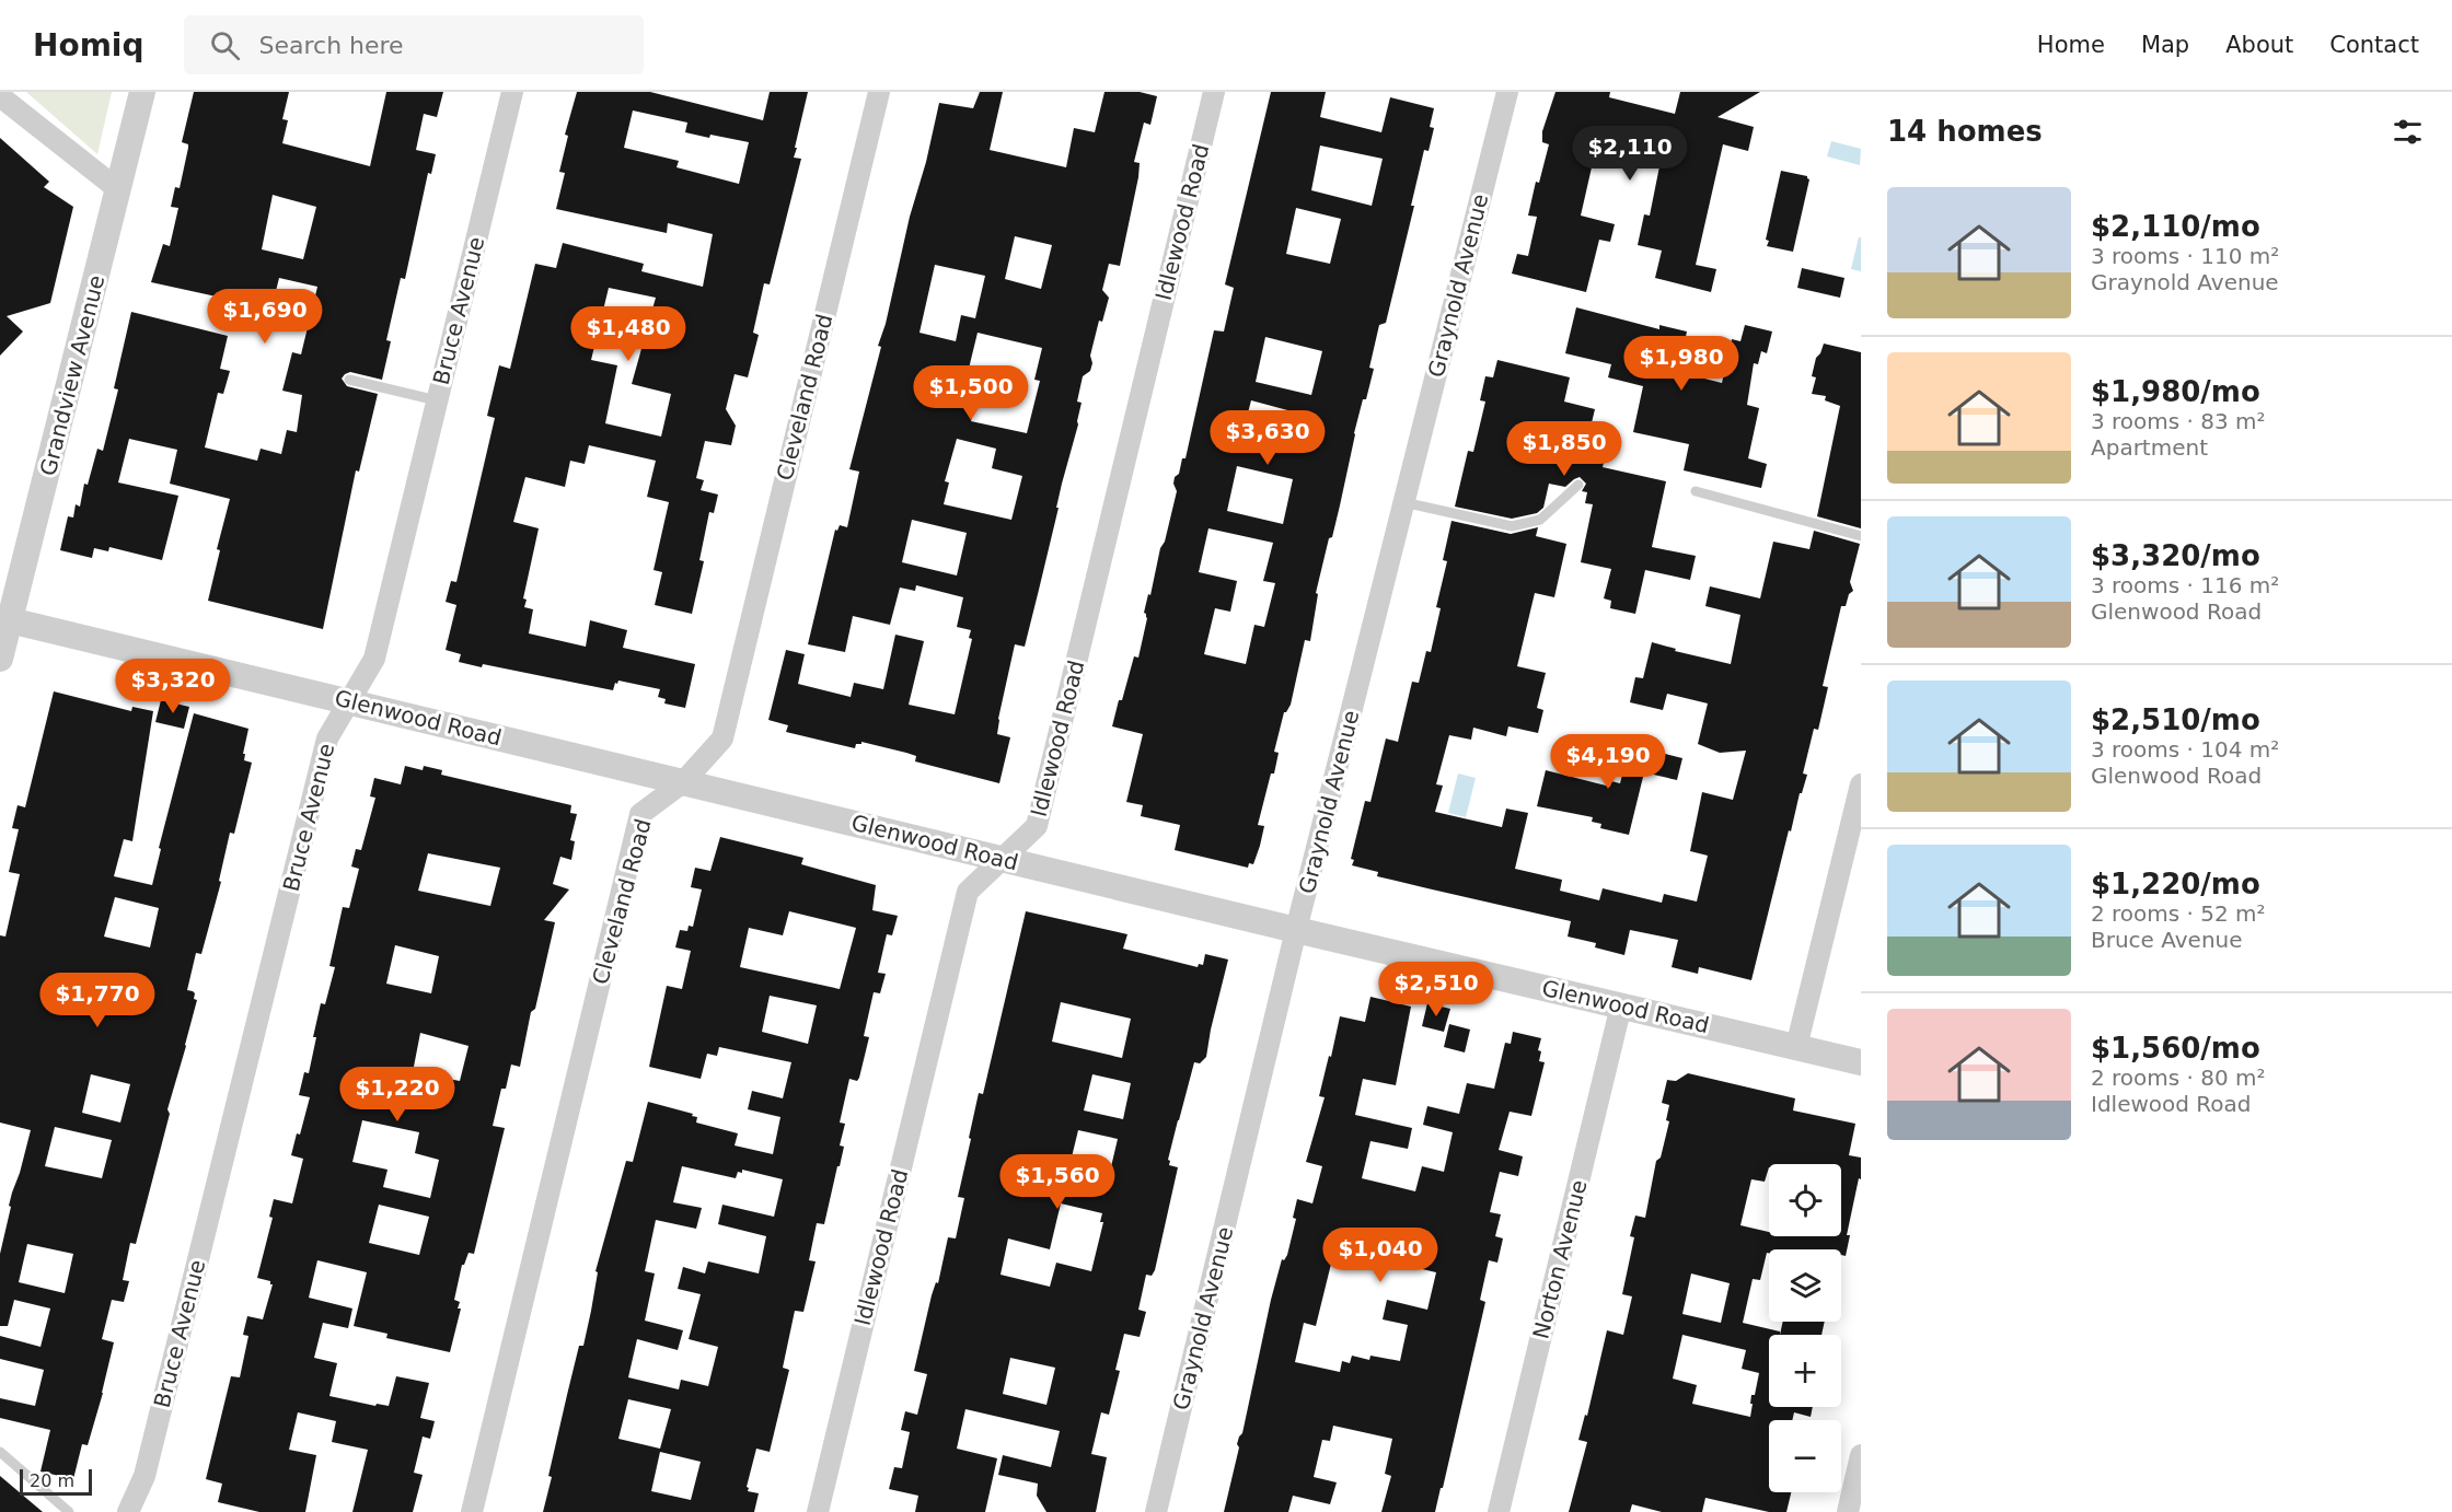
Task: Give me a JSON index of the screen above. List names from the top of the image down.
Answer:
{
  "streets": {
    "street": [
      "Idlewood Road",
      "Graynold Avenue",
      "Bruce Avenue",
      "Grandview Avenue",
      "Cleveland Road",
      "Glenwood Road",
      "Norton Avenue"
    ]
  },
  "crossings": [
    ["Idlewood Road", "Glenwood Road"],
    ["Graynold Avenue", "Glenwood Road"],
    ["Bruce Avenue", "Glenwood Road"],
    ["Grandview Avenue", "Glenwood Road"],
    ["Cleveland Road", "Glenwood Road"],
    ["Glenwood Road", "Norton Avenue"]
  ],
  "scale_bar": "20 m",
  "page": {
    "header": "Homiq",
    "search": "Search here",
    "nav": [
      "Home",
      "Map",
      "About",
      "Contact"
    ],
    "heading": "14 homes",
    "price": [
      "$2,110",
      "$1,690",
      "$1,480",
      "$1,980",
      "$1,500",
      "$3,630",
      "$1,850",
      "$3,320",
      "$4,190",
      "$2,510",
      "$1,770",
      "$1,220",
      "$1,560",
      "$1,040"
    ],
    "list": [
      {
        "name": "$2,110/mo",
        "note": "3 rooms · 110 m² · Graynold Avenue"
      },
      {
        "name": "$1,980/mo",
        "note": "3 rooms · 83 m² · Apartment"
      },
      {
        "name": "$3,320/mo",
        "note": "3 rooms · 116 m² · Glenwood Road"
      },
      {
        "name": "$2,510/mo",
        "note": "3 rooms · 104 m² · Glenwood Road"
      },
      {
        "name": "$1,220/mo",
        "note": "2 rooms · 52 m² · Bruce Avenue"
      },
      {
        "name": "$1,560/mo",
        "note": "2 rooms · 80 m² · Idlewood Road"
      }
    ],
    "map_buttons": ["+", "−"],
    "scale": "20 m"
  }
}
